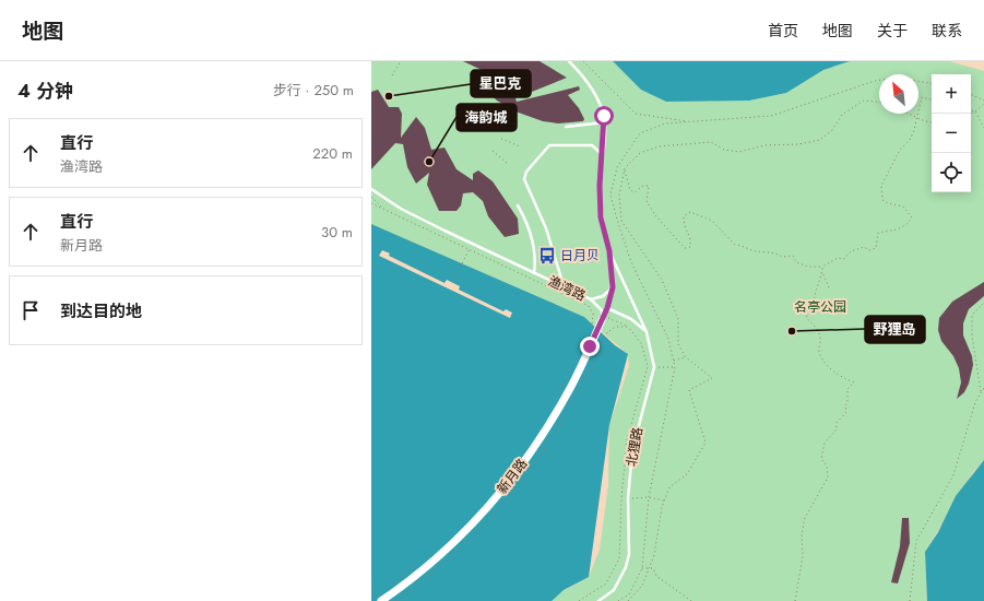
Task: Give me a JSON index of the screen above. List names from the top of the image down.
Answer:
{
  "streets": {
    "street": ["新月路"],
    "lane": ["渔湾路", "北狸路"]
  },
  "parks": ["名亭公园"],
  "places": {
    "other": ["星巴克", "海韵城", "野狸岛"],
    "bus stop": ["日月贝"]
  },
  "north": "top left",
  "page": {
    "header": "地图",
    "nav": [
      "首页",
      "地图",
      "关于",
      "联系"
    ],
    "heading": ["4 分钟", "步行 · 250 m"],
    "map_buttons": ["+", "−"],
    "list": [
      ["直行", "渔湾路", "220 m"],
      ["直行", "新月路", "30 m"],
      "到达目的地"
    ]
  }
}
